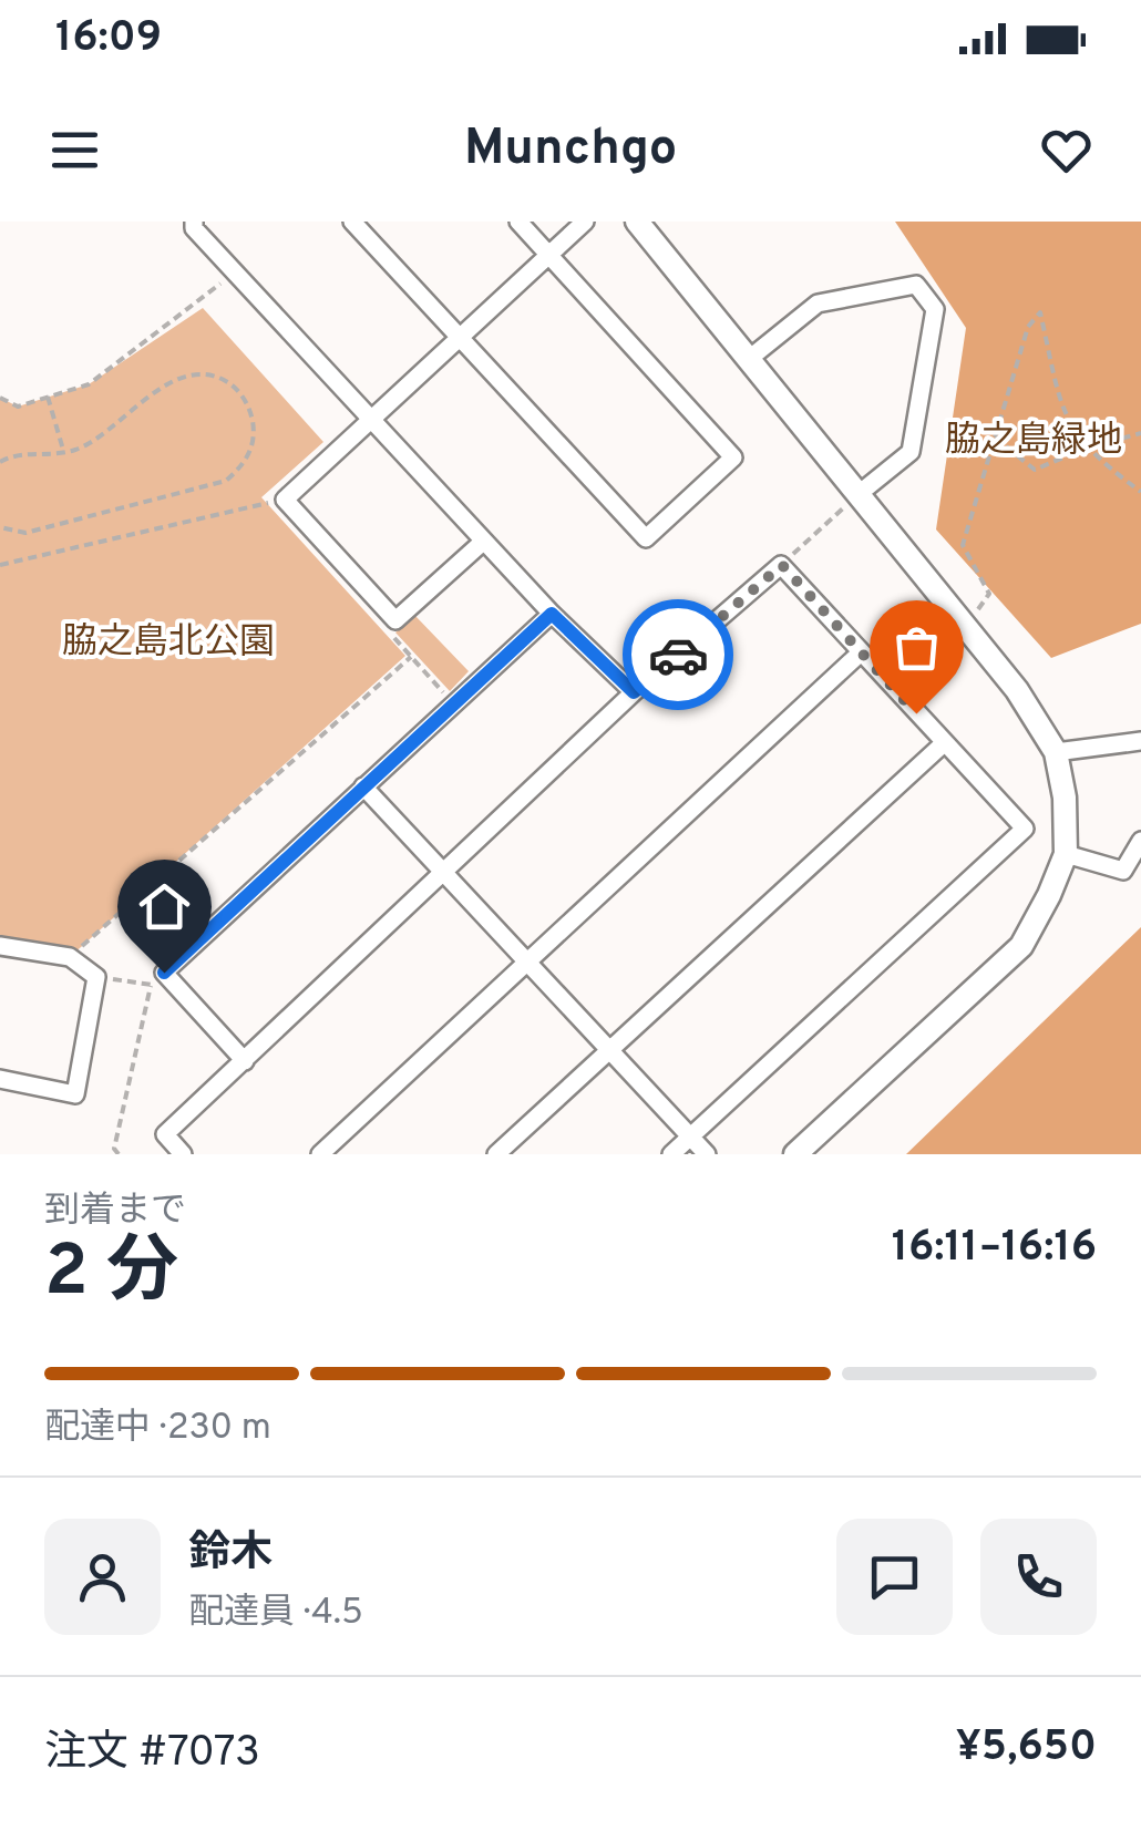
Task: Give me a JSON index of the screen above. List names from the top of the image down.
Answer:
{
  "parks": ["脇之島緑地", "脇之島北公園"],
  "page": {
    "status": "16:09",
    "header": "Munchgo",
    "heading": ["2 分", "到着まで", "16:11–16:16"],
    "panel": [
      "鈴木",
      "配達員 · 4.5",
      "注文 #7073",
      "¥5,650"
    ],
    "bar": "配達中 · 230 m"
  }
}
